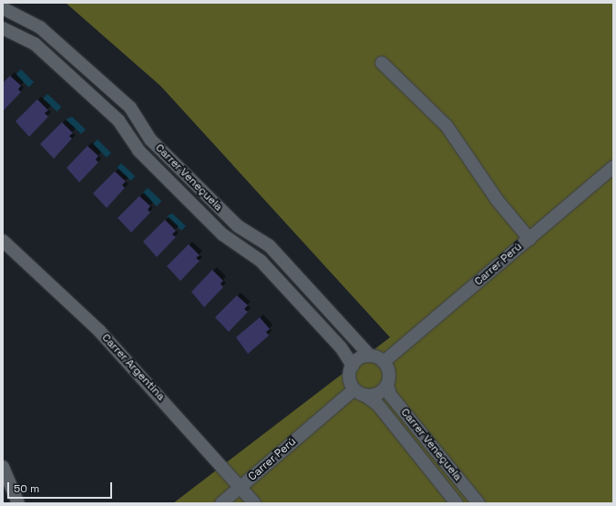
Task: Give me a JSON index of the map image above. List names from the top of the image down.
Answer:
{
  "streets": {
    "street": ["Carrer Veneçuela", "Carrer Perú", "Carrer Argentina"]
  },
  "crossings": [
    ["Carrer Veneçuela", "Carrer Perú"],
    ["Carrer Perú", "Carrer Argentina"]
  ],
  "scale_bar": "50 m"
}
